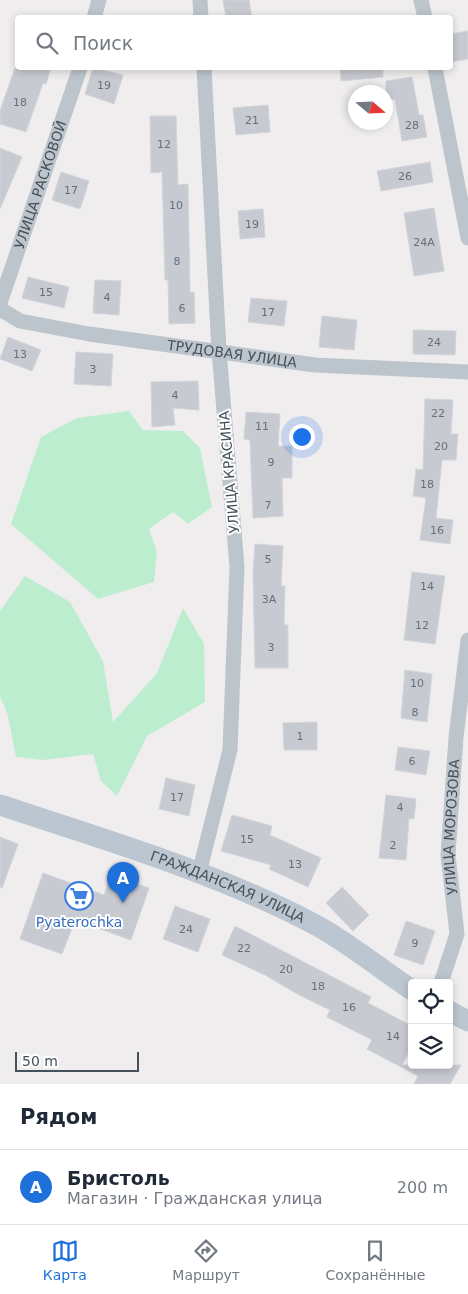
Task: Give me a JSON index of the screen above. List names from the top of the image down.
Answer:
{
  "streets": {
    "street": [
      "УЛИЦА РАСКОВОЙ",
      "ТРУДОВАЯ УЛИЦА",
      "УЛИЦА КРАСИНА",
      "УЛИЦА МОРОЗОВА",
      "ГРАЖДАНСКАЯ УЛИЦА"
    ]
  },
  "crossings": [
    ["ТРУДОВАЯ УЛИЦА", "УЛИЦА КРАСИНА"],
    ["УЛИЦА КРАСИНА", "ГРАЖДАНСКАЯ УЛИЦА"]
  ],
  "places": {
    "supermarket": ["Pyaterochka"]
  },
  "house_numbers": [
    "19",
    "18",
    "21",
    "28",
    "12",
    "26",
    "17",
    "10",
    "19",
    "24А",
    "8",
    "15",
    "4",
    "6",
    "17",
    "24",
    "13",
    "3",
    "4",
    "22",
    "11",
    "20",
    "9",
    "18",
    "7",
    "16",
    "5",
    "14",
    "3А",
    "12",
    "3",
    "10",
    "8",
    "1",
    "6",
    "17",
    "4",
    "15",
    "2",
    "13",
    "24",
    "9",
    "22",
    "20",
    "18",
    "16",
    "14"
  ],
  "scale_bar": "50 m",
  "north": "right",
  "page": {
    "search": "Поиск",
    "pins": "A",
    "scale": "50 m",
    "heading": "Рядом",
    "list": [
      {
        "mark": "A",
        "name": "Бристоль",
        "note": "Магазин · Гражданская улица",
        "value": "200 m"
      }
    ],
    "nav": ["Карта", "Маршрут", "Сохранённые"]
  }
}
